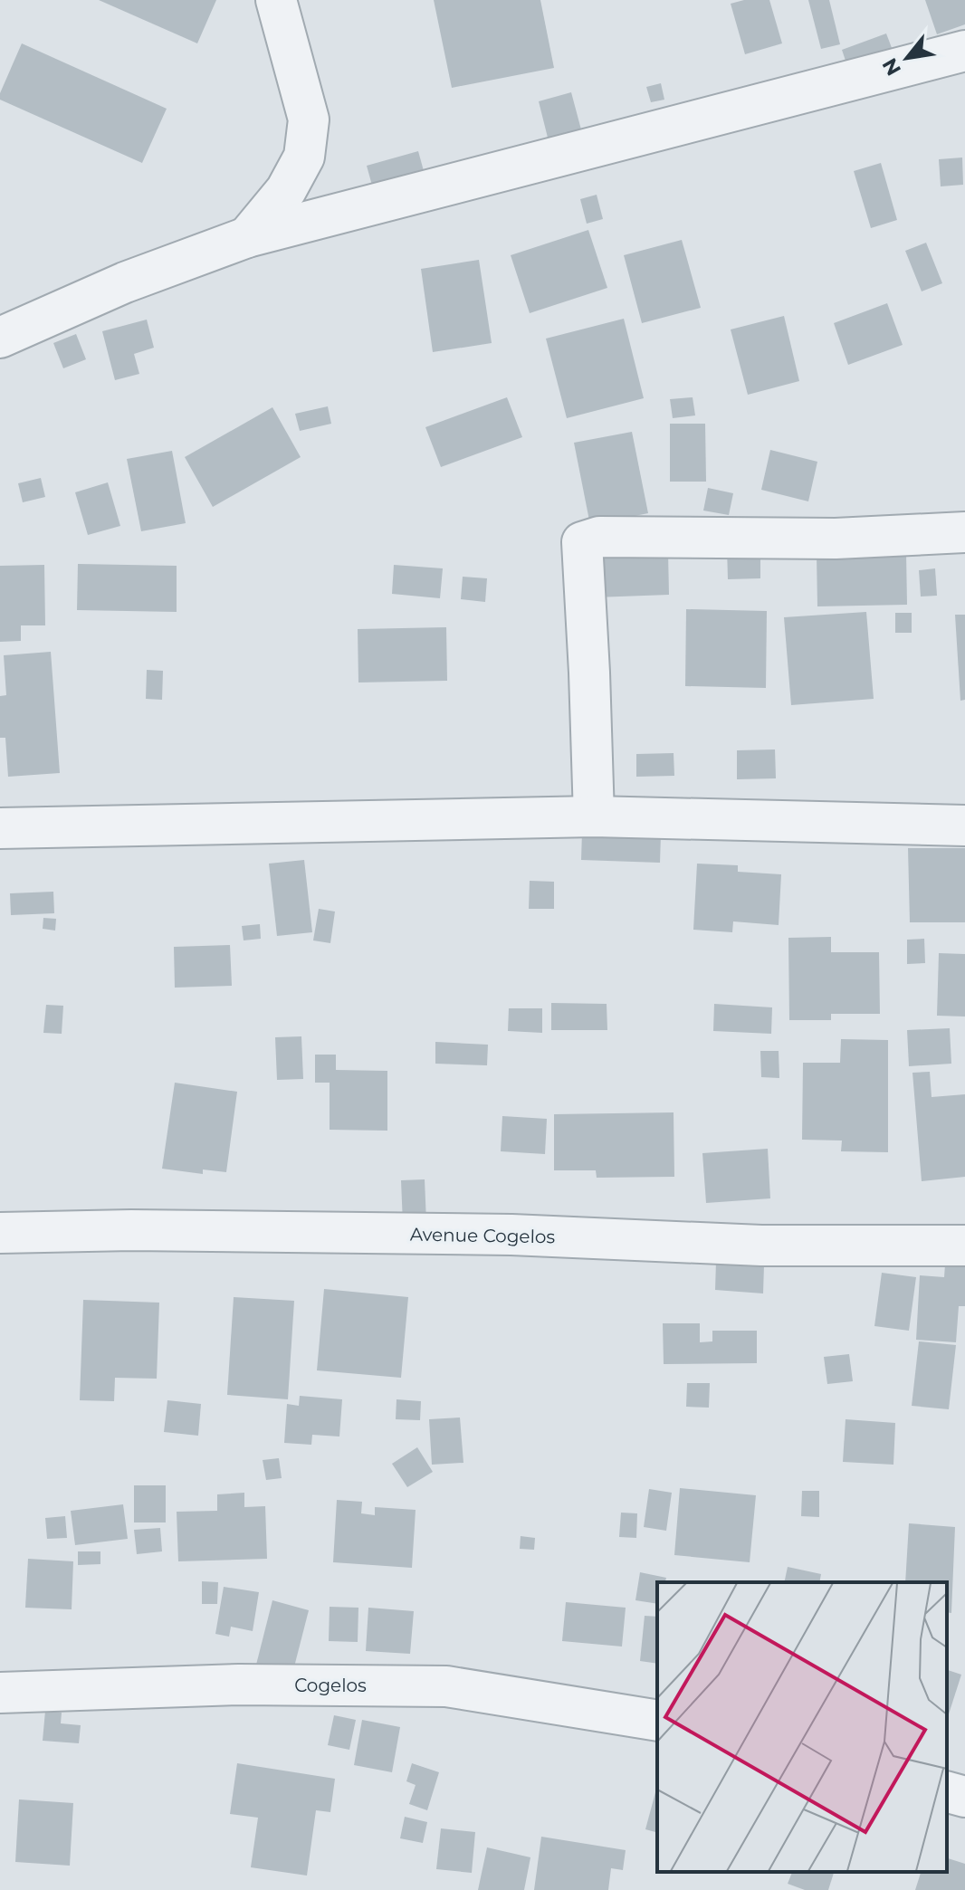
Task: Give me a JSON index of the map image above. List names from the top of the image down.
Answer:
{
  "streets": {
    "street": ["Avenue Cogelos", "Cogelos"]
  },
  "north": "bottom left"
}
